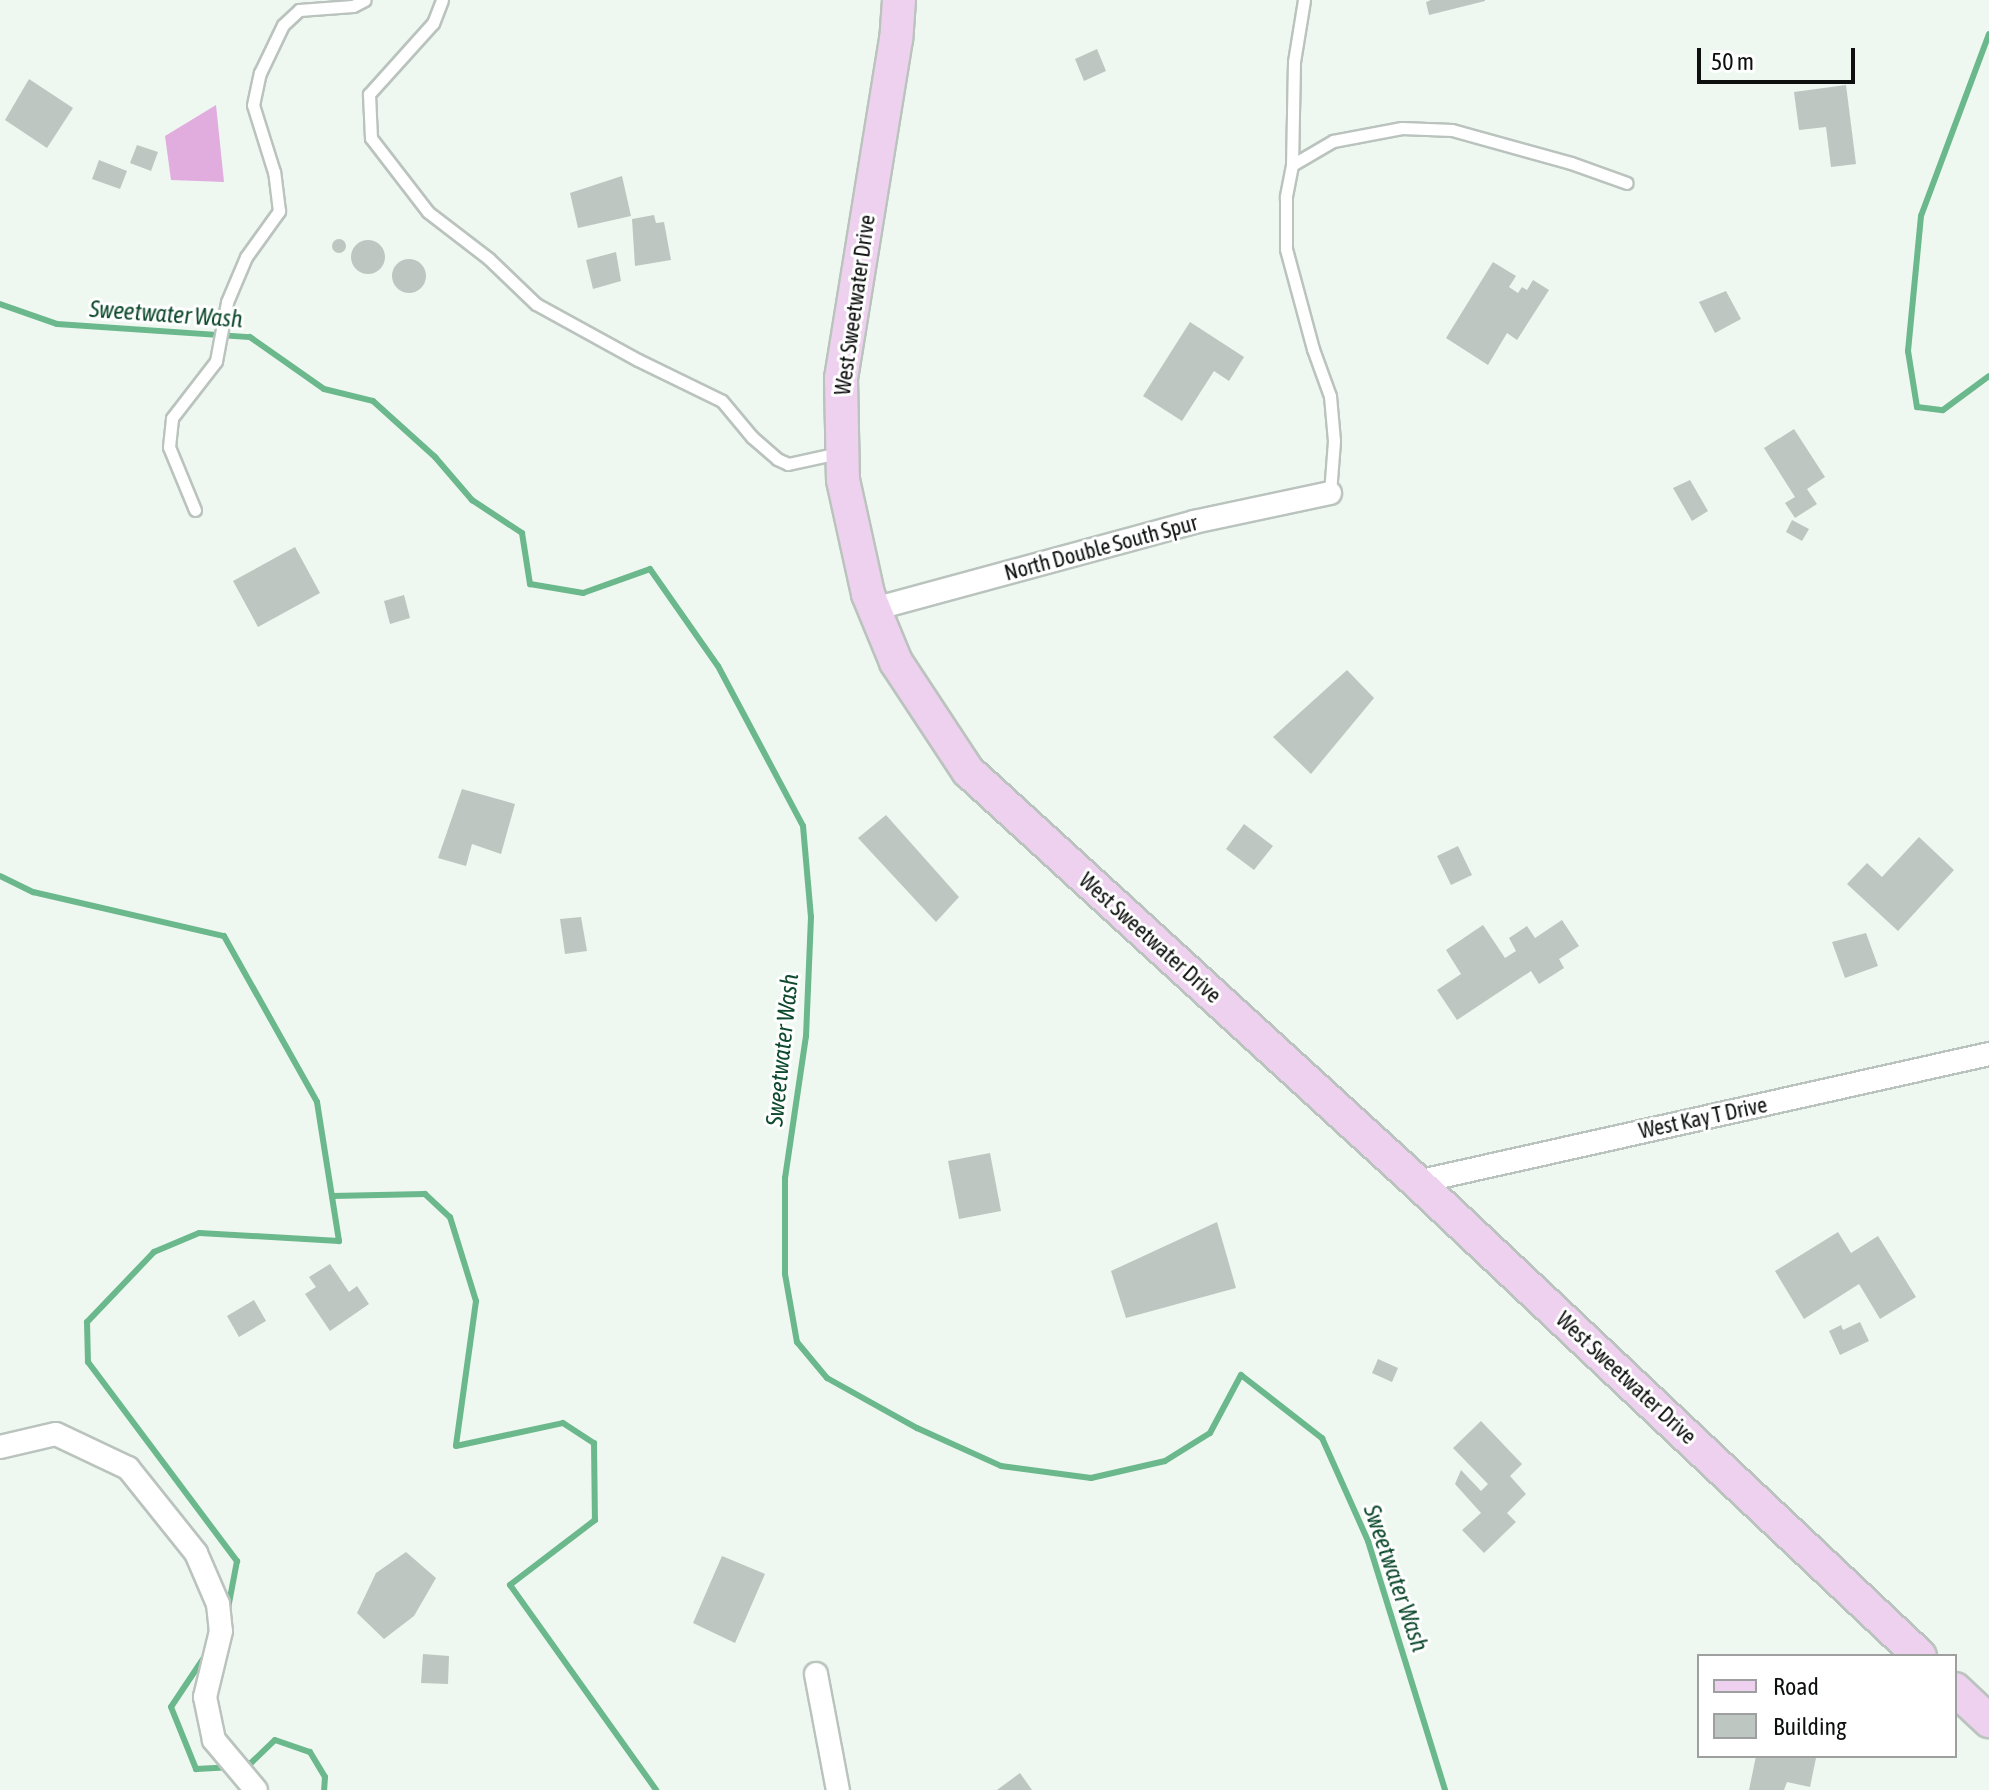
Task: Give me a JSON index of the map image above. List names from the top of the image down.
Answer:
{
  "streets": {
    "street": ["West Sweetwater Drive", "North Double South Spur", "West Kay T Drive"]
  },
  "crossings": [
    ["West Sweetwater Drive", "North Double South Spur"],
    ["West Sweetwater Drive", "West Kay T Drive"]
  ],
  "water": ["Sweetwater Wash"],
  "legend": ["Road", "Building"],
  "scale_bar": "50 m"
}
